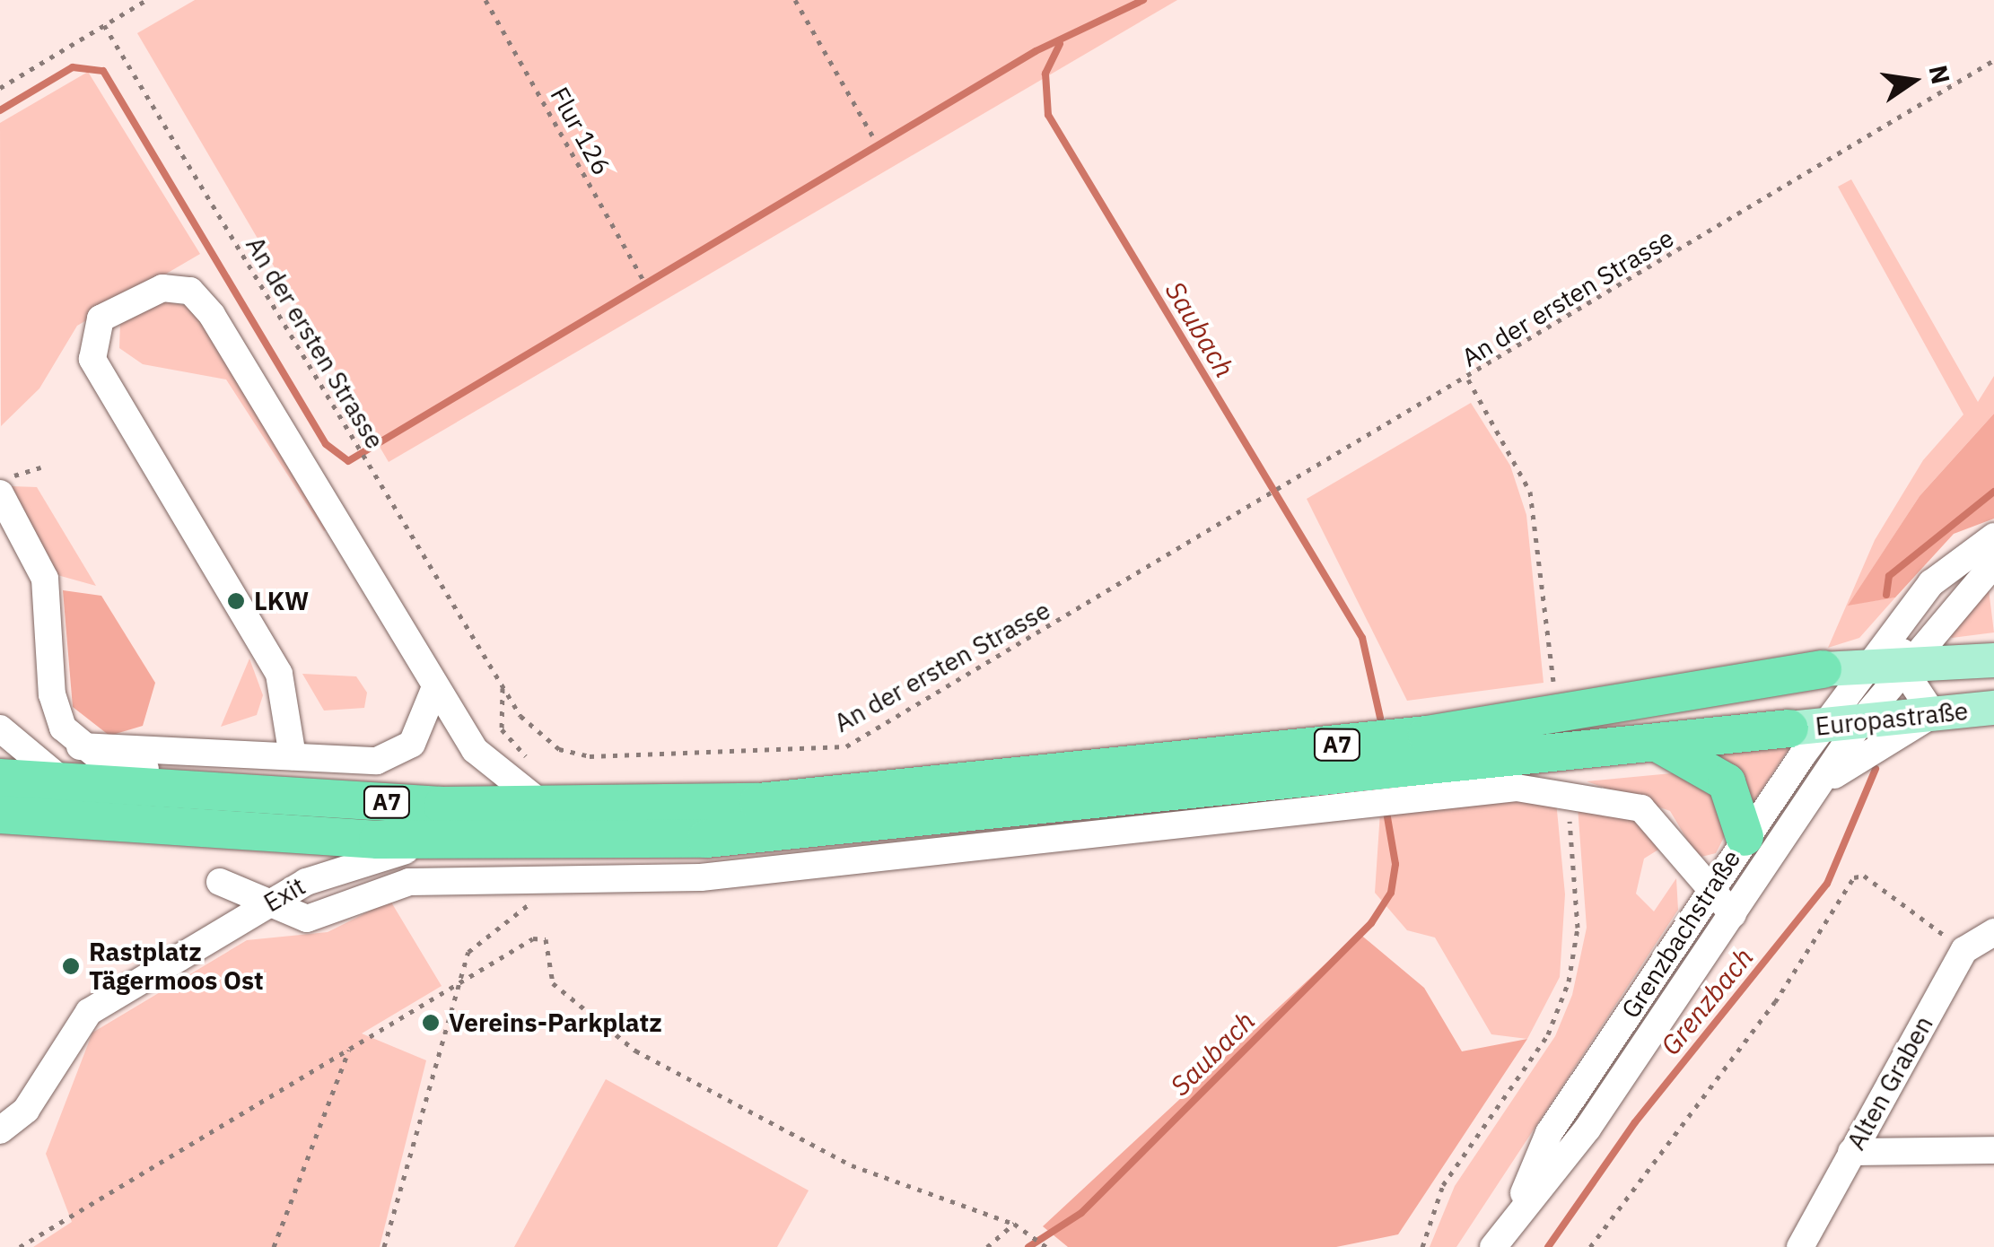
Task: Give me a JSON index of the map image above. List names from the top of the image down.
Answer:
{
  "streets": {
    "highway": ["A7"],
    "main road": ["Europastraße"],
    "street": ["Exit", "Grenzbachstraße", "Alten Graben"],
    "path": ["Flur 126", "An der ersten Strasse"]
  },
  "crossings": [
    ["Europastraße", "A7"],
    ["Europastraße", "Grenzbachstraße"],
    ["A7", "Exit"],
    ["A7", "Grenzbachstraße"]
  ],
  "water": ["Saubach", "Grenzbach"],
  "places": ["LKW", "Rastplatz Tägermoos Ost", "Vereins-Parkplatz"],
  "north": "right"
}
